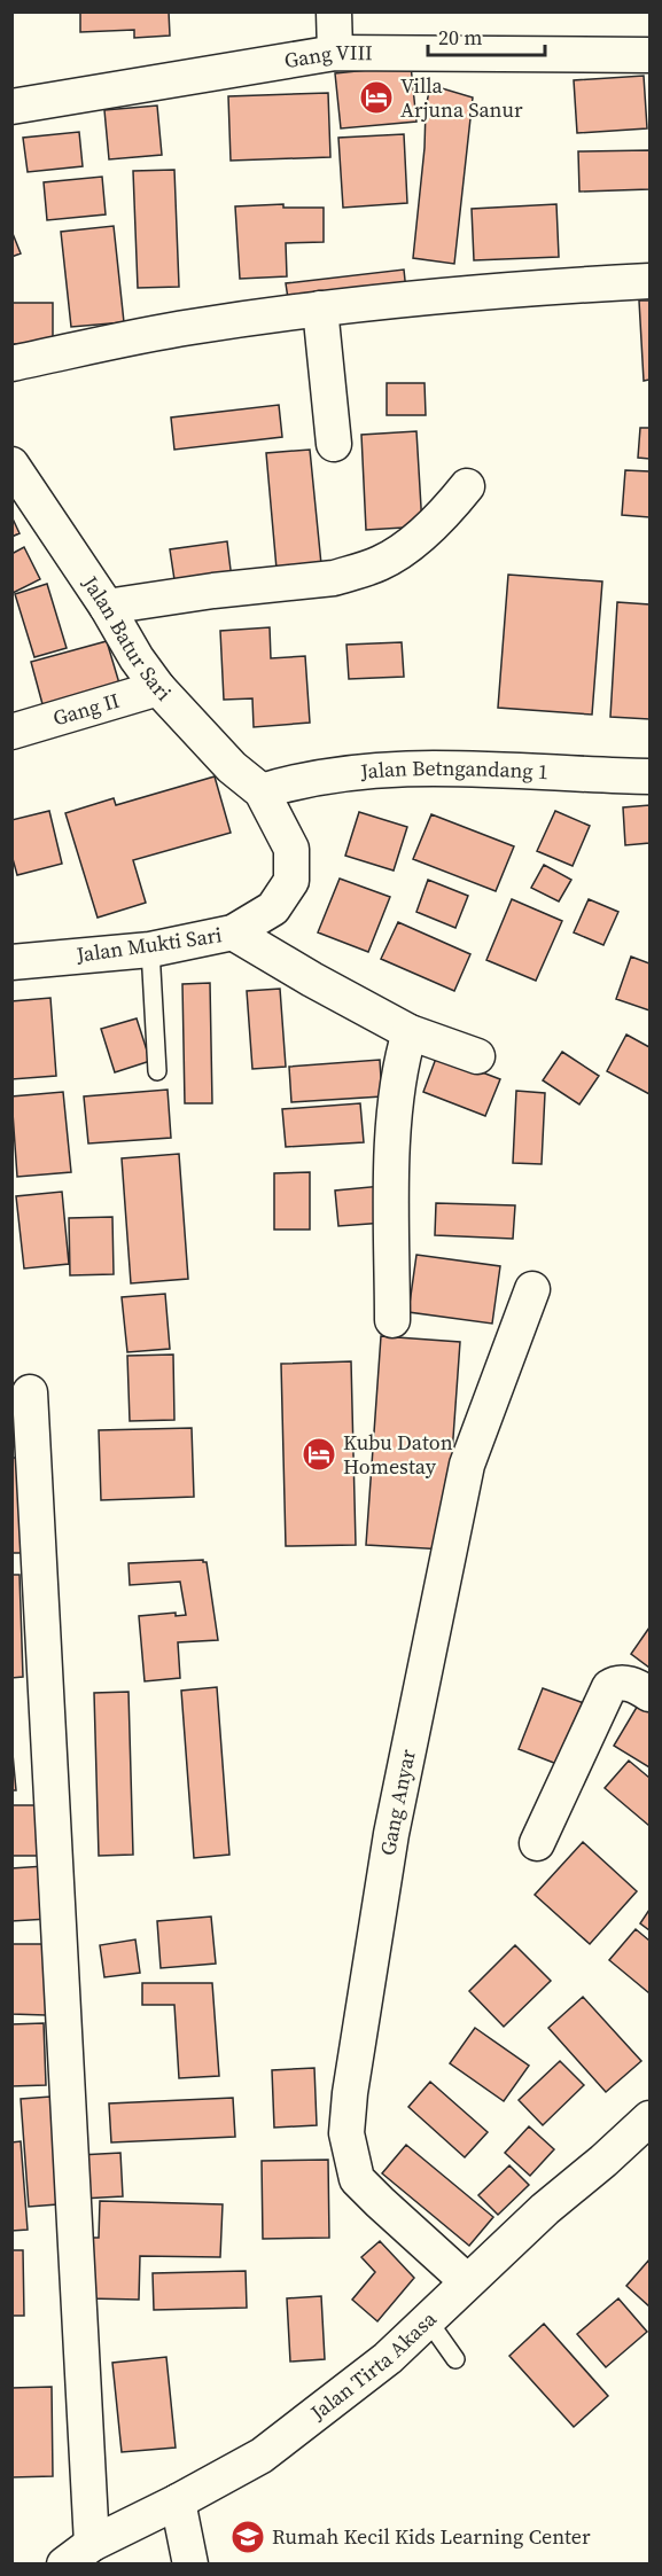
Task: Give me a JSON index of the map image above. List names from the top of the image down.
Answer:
{
  "streets": {
    "street": [
      "Gang VIII",
      "Jalan Batur Sari",
      "Gang II",
      "Jalan Betngandang 1",
      "Jalan Mukti Sari",
      "Gang Anyar",
      "Jalan Tirta Akasa"
    ]
  },
  "crossings": [
    ["Jalan Batur Sari", "Gang II"],
    ["Jalan Batur Sari", "Jalan Betngandang 1"],
    ["Jalan Batur Sari", "Jalan Mukti Sari"],
    ["Jalan Betngandang 1", "Jalan Mukti Sari"],
    ["Gang Anyar", "Jalan Tirta Akasa"]
  ],
  "places": {
    "hotel": ["Villa Arjuna Sanur", "Kubu Daton Homestay"],
    "school or university": ["Rumah Kecil Kids Learning Center"]
  },
  "scale_bar": "20 m"
}
